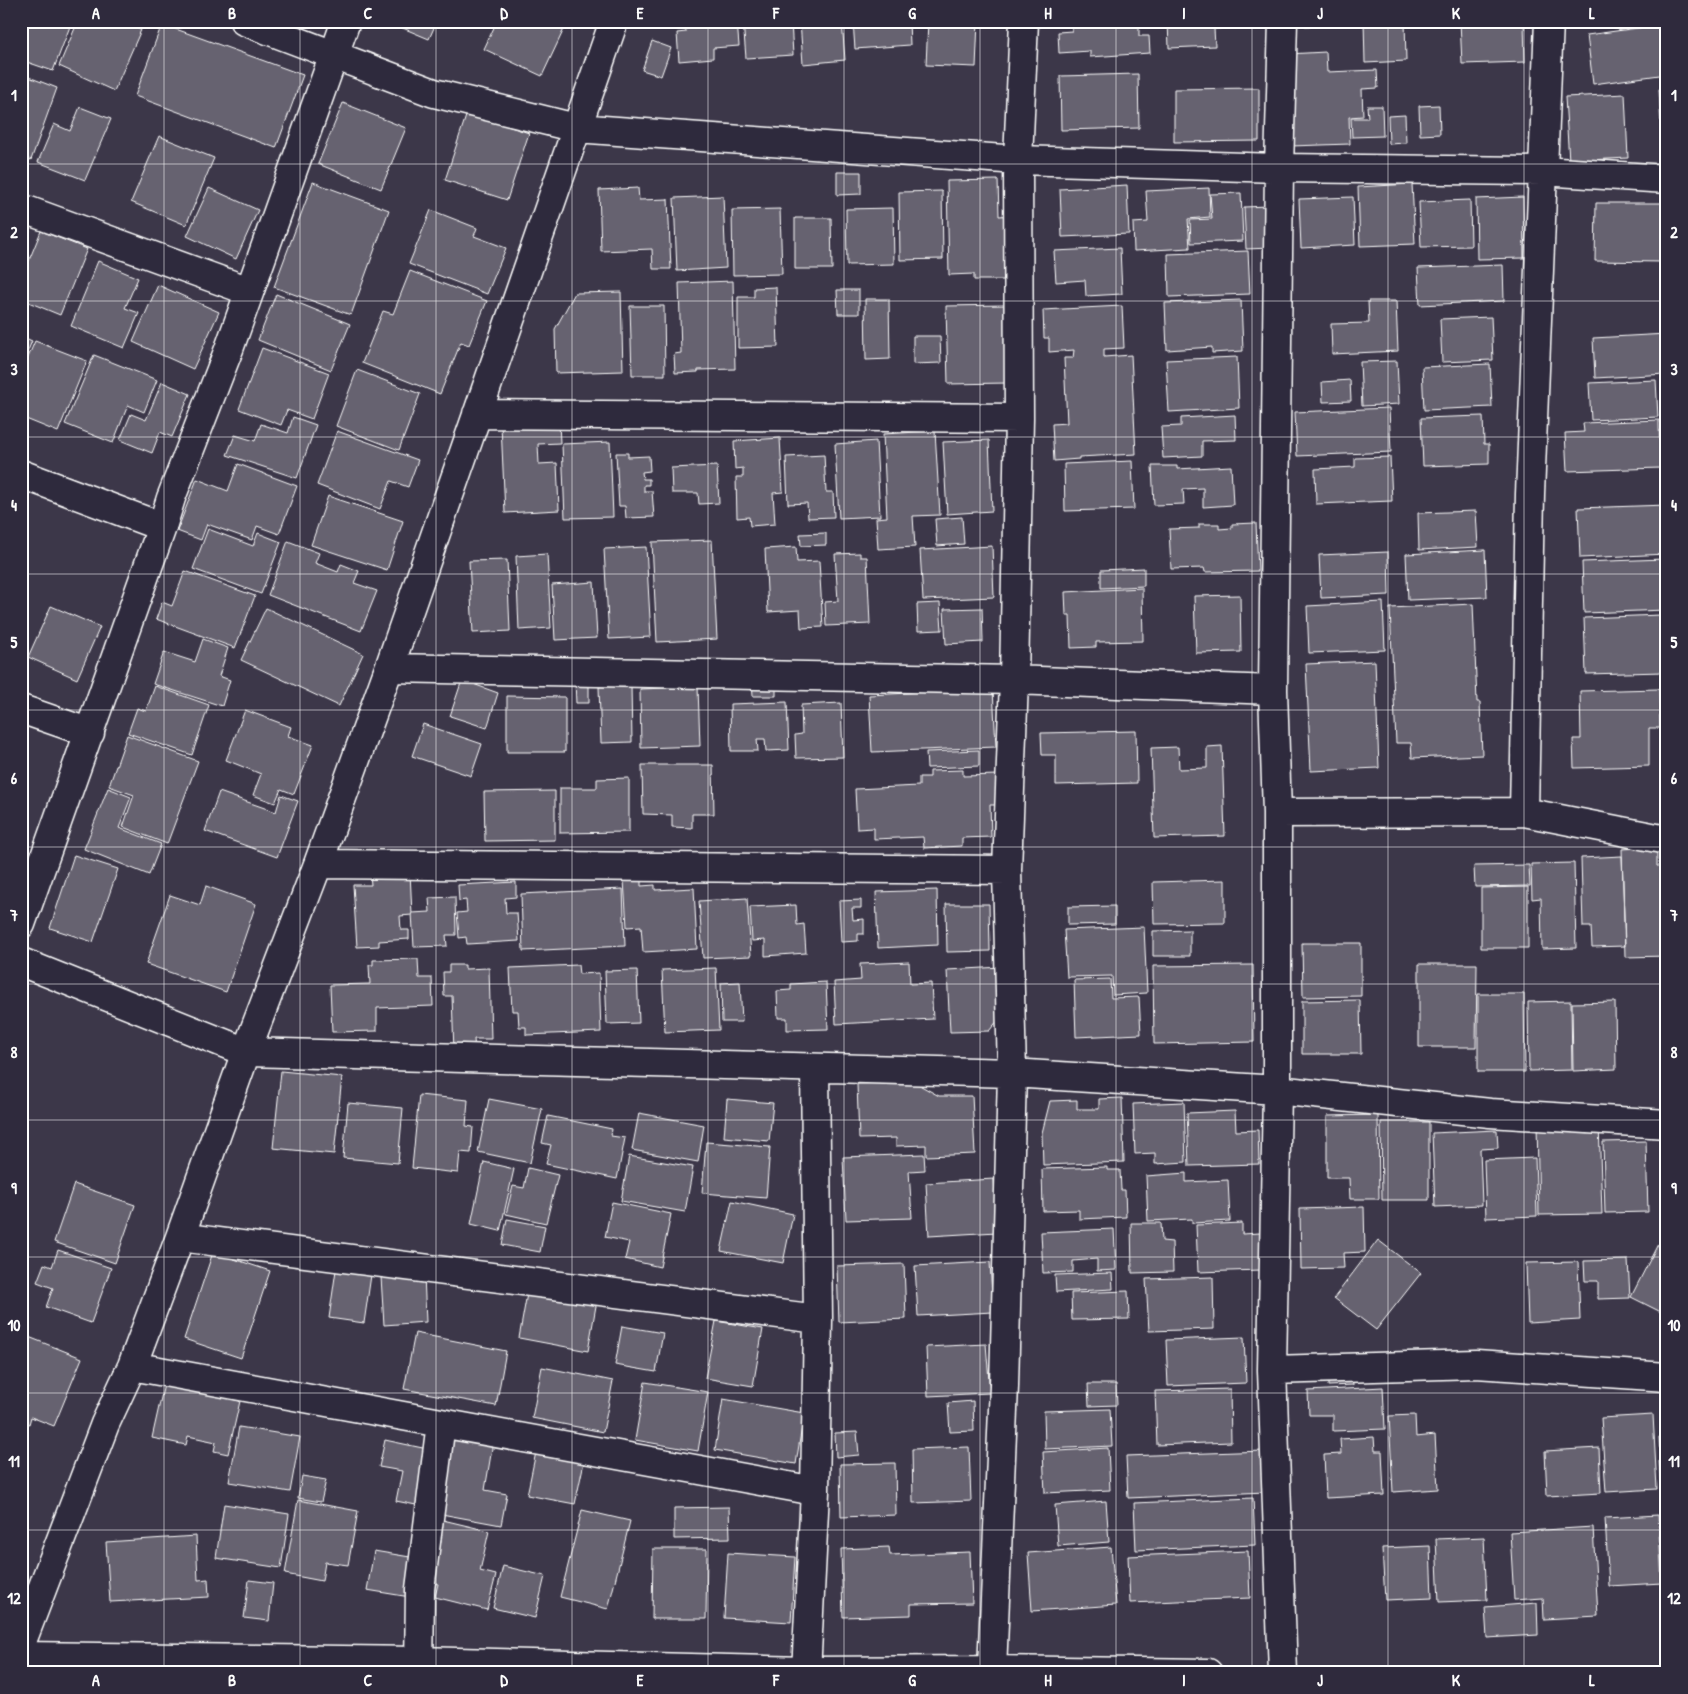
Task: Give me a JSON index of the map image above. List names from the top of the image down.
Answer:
{
  "grid": {
    "columns": [
      "A",
      "B",
      "C",
      "D",
      "E",
      "F",
      "G",
      "H",
      "I",
      "J",
      "K",
      "L"
    ],
    "rows": [
      "1",
      "2",
      "3",
      "4",
      "5",
      "6",
      "7",
      "8",
      "9",
      "10",
      "11",
      "12"
    ]
  }
}
